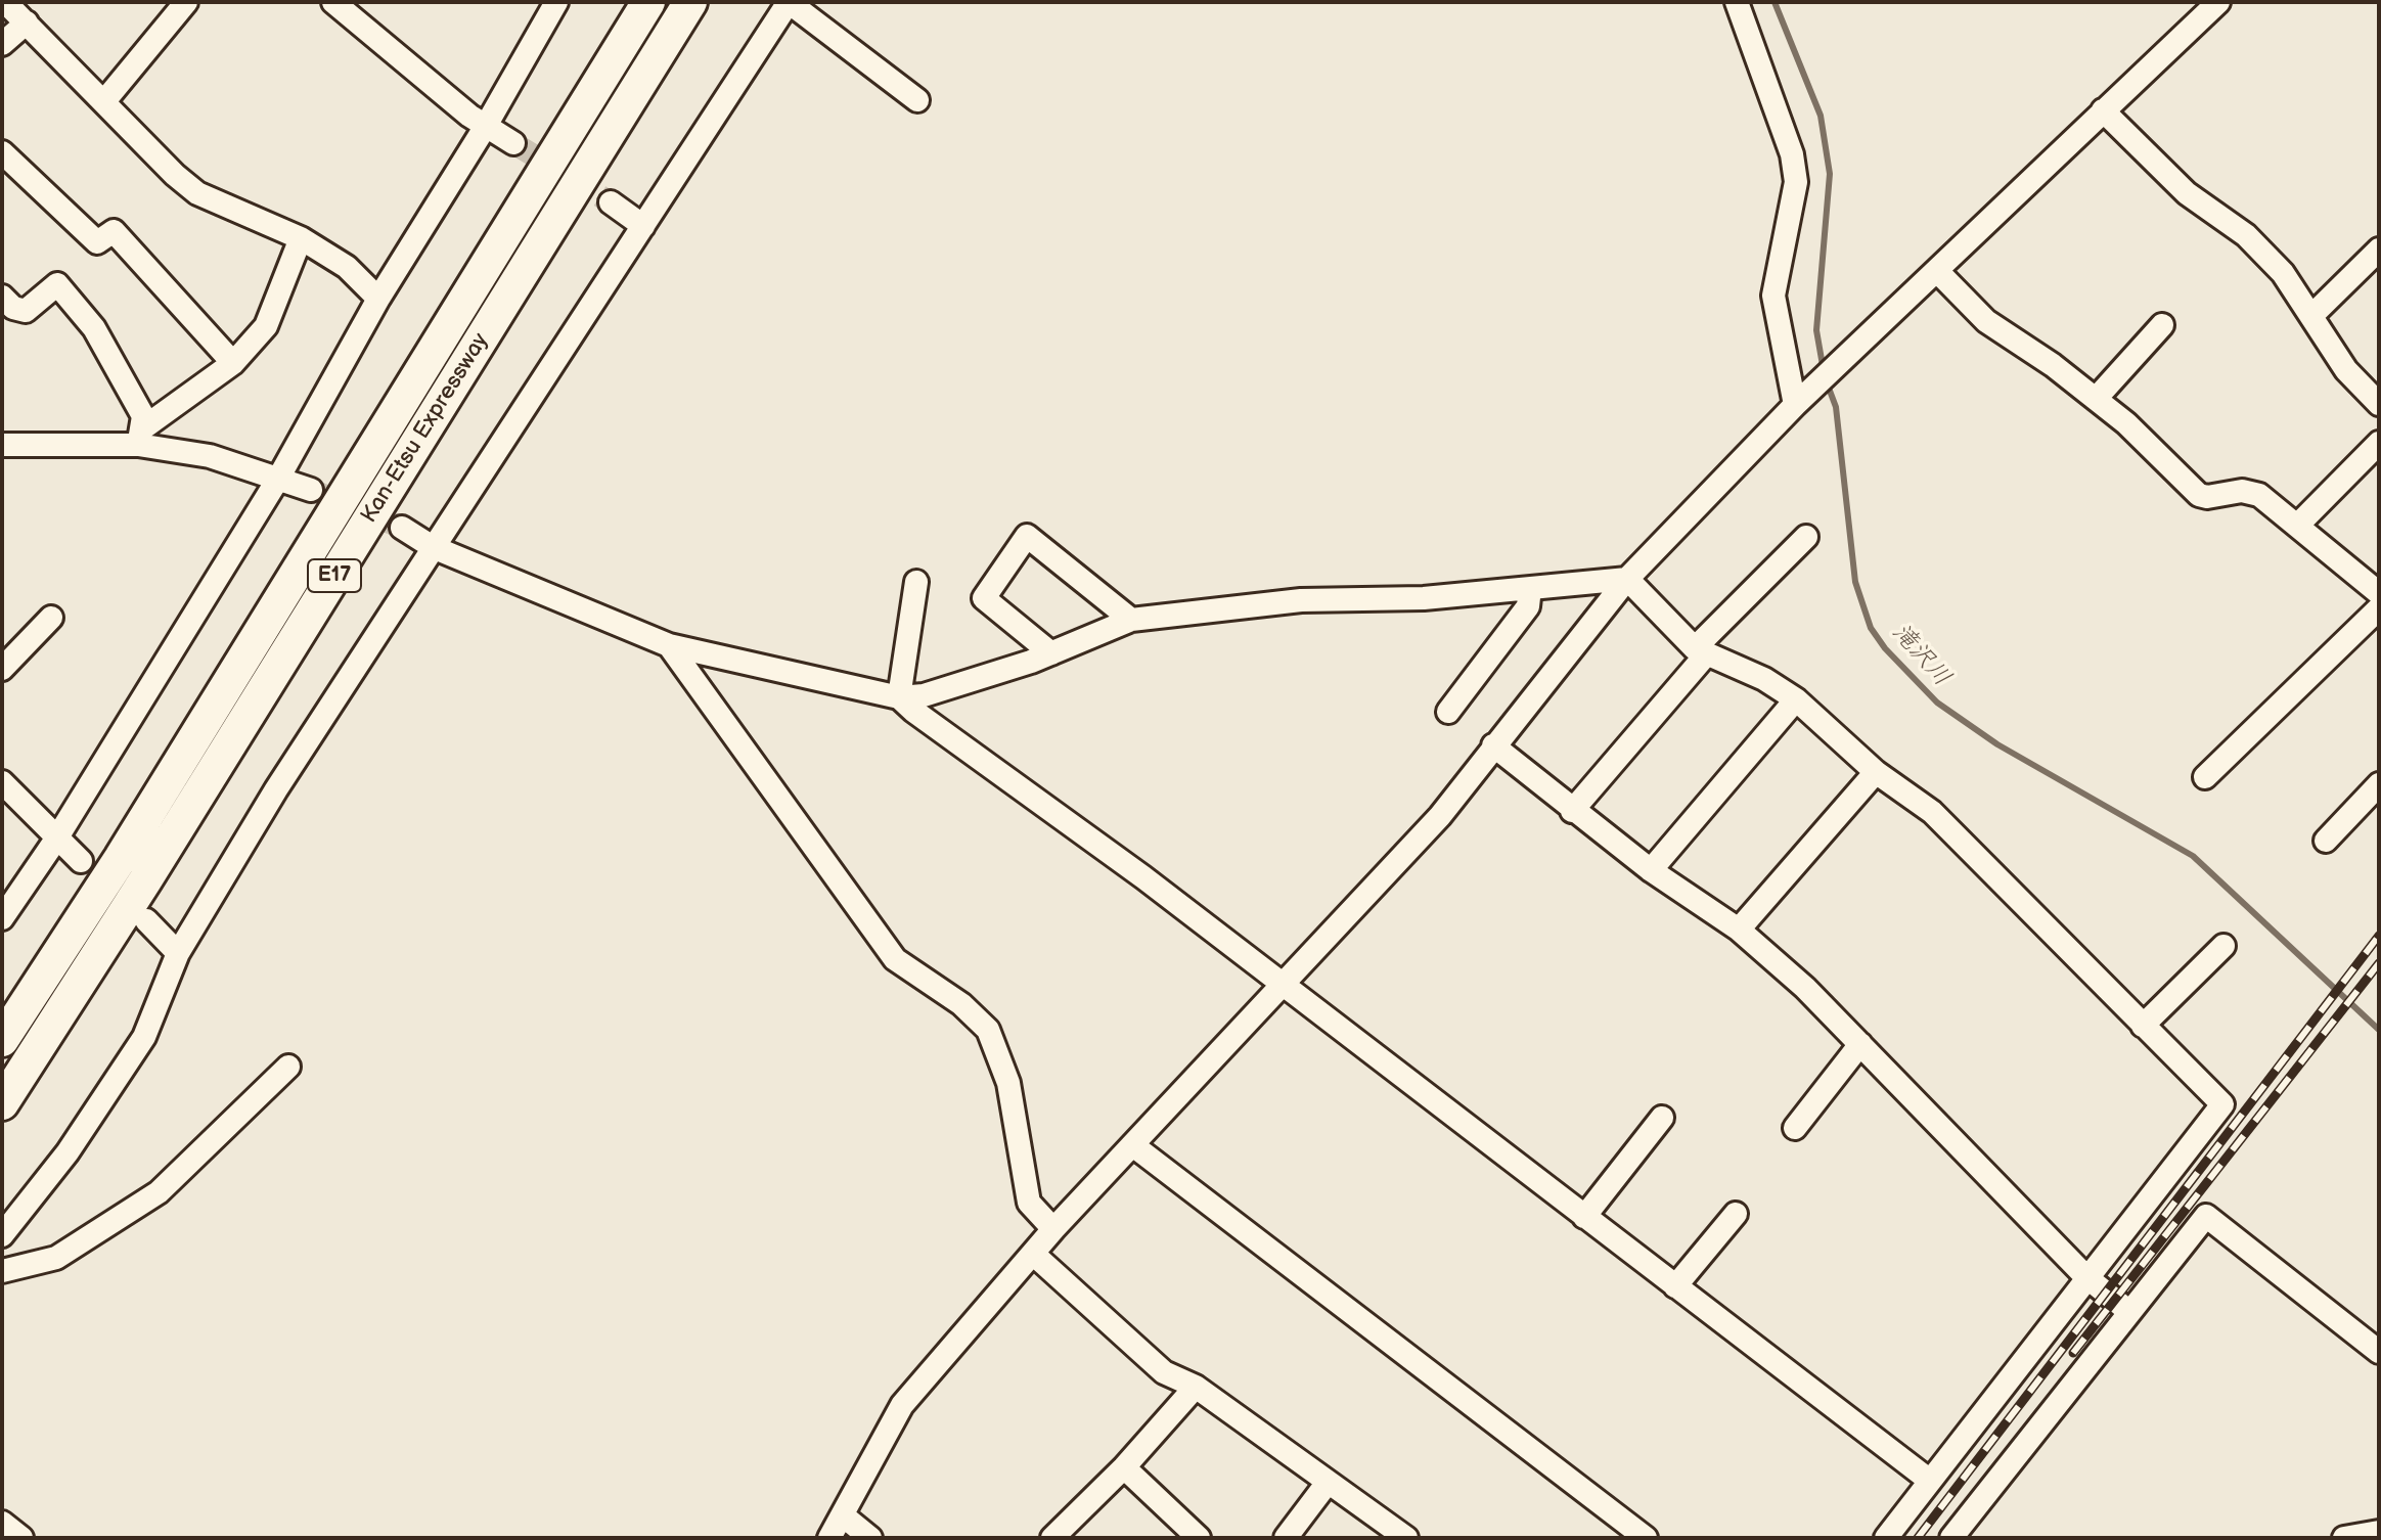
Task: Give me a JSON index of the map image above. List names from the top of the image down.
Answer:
{
  "streets": {
    "highway": ["Kan-Etsu Expressway", "E17"]
  },
  "water": ["滝沢川"]
}
